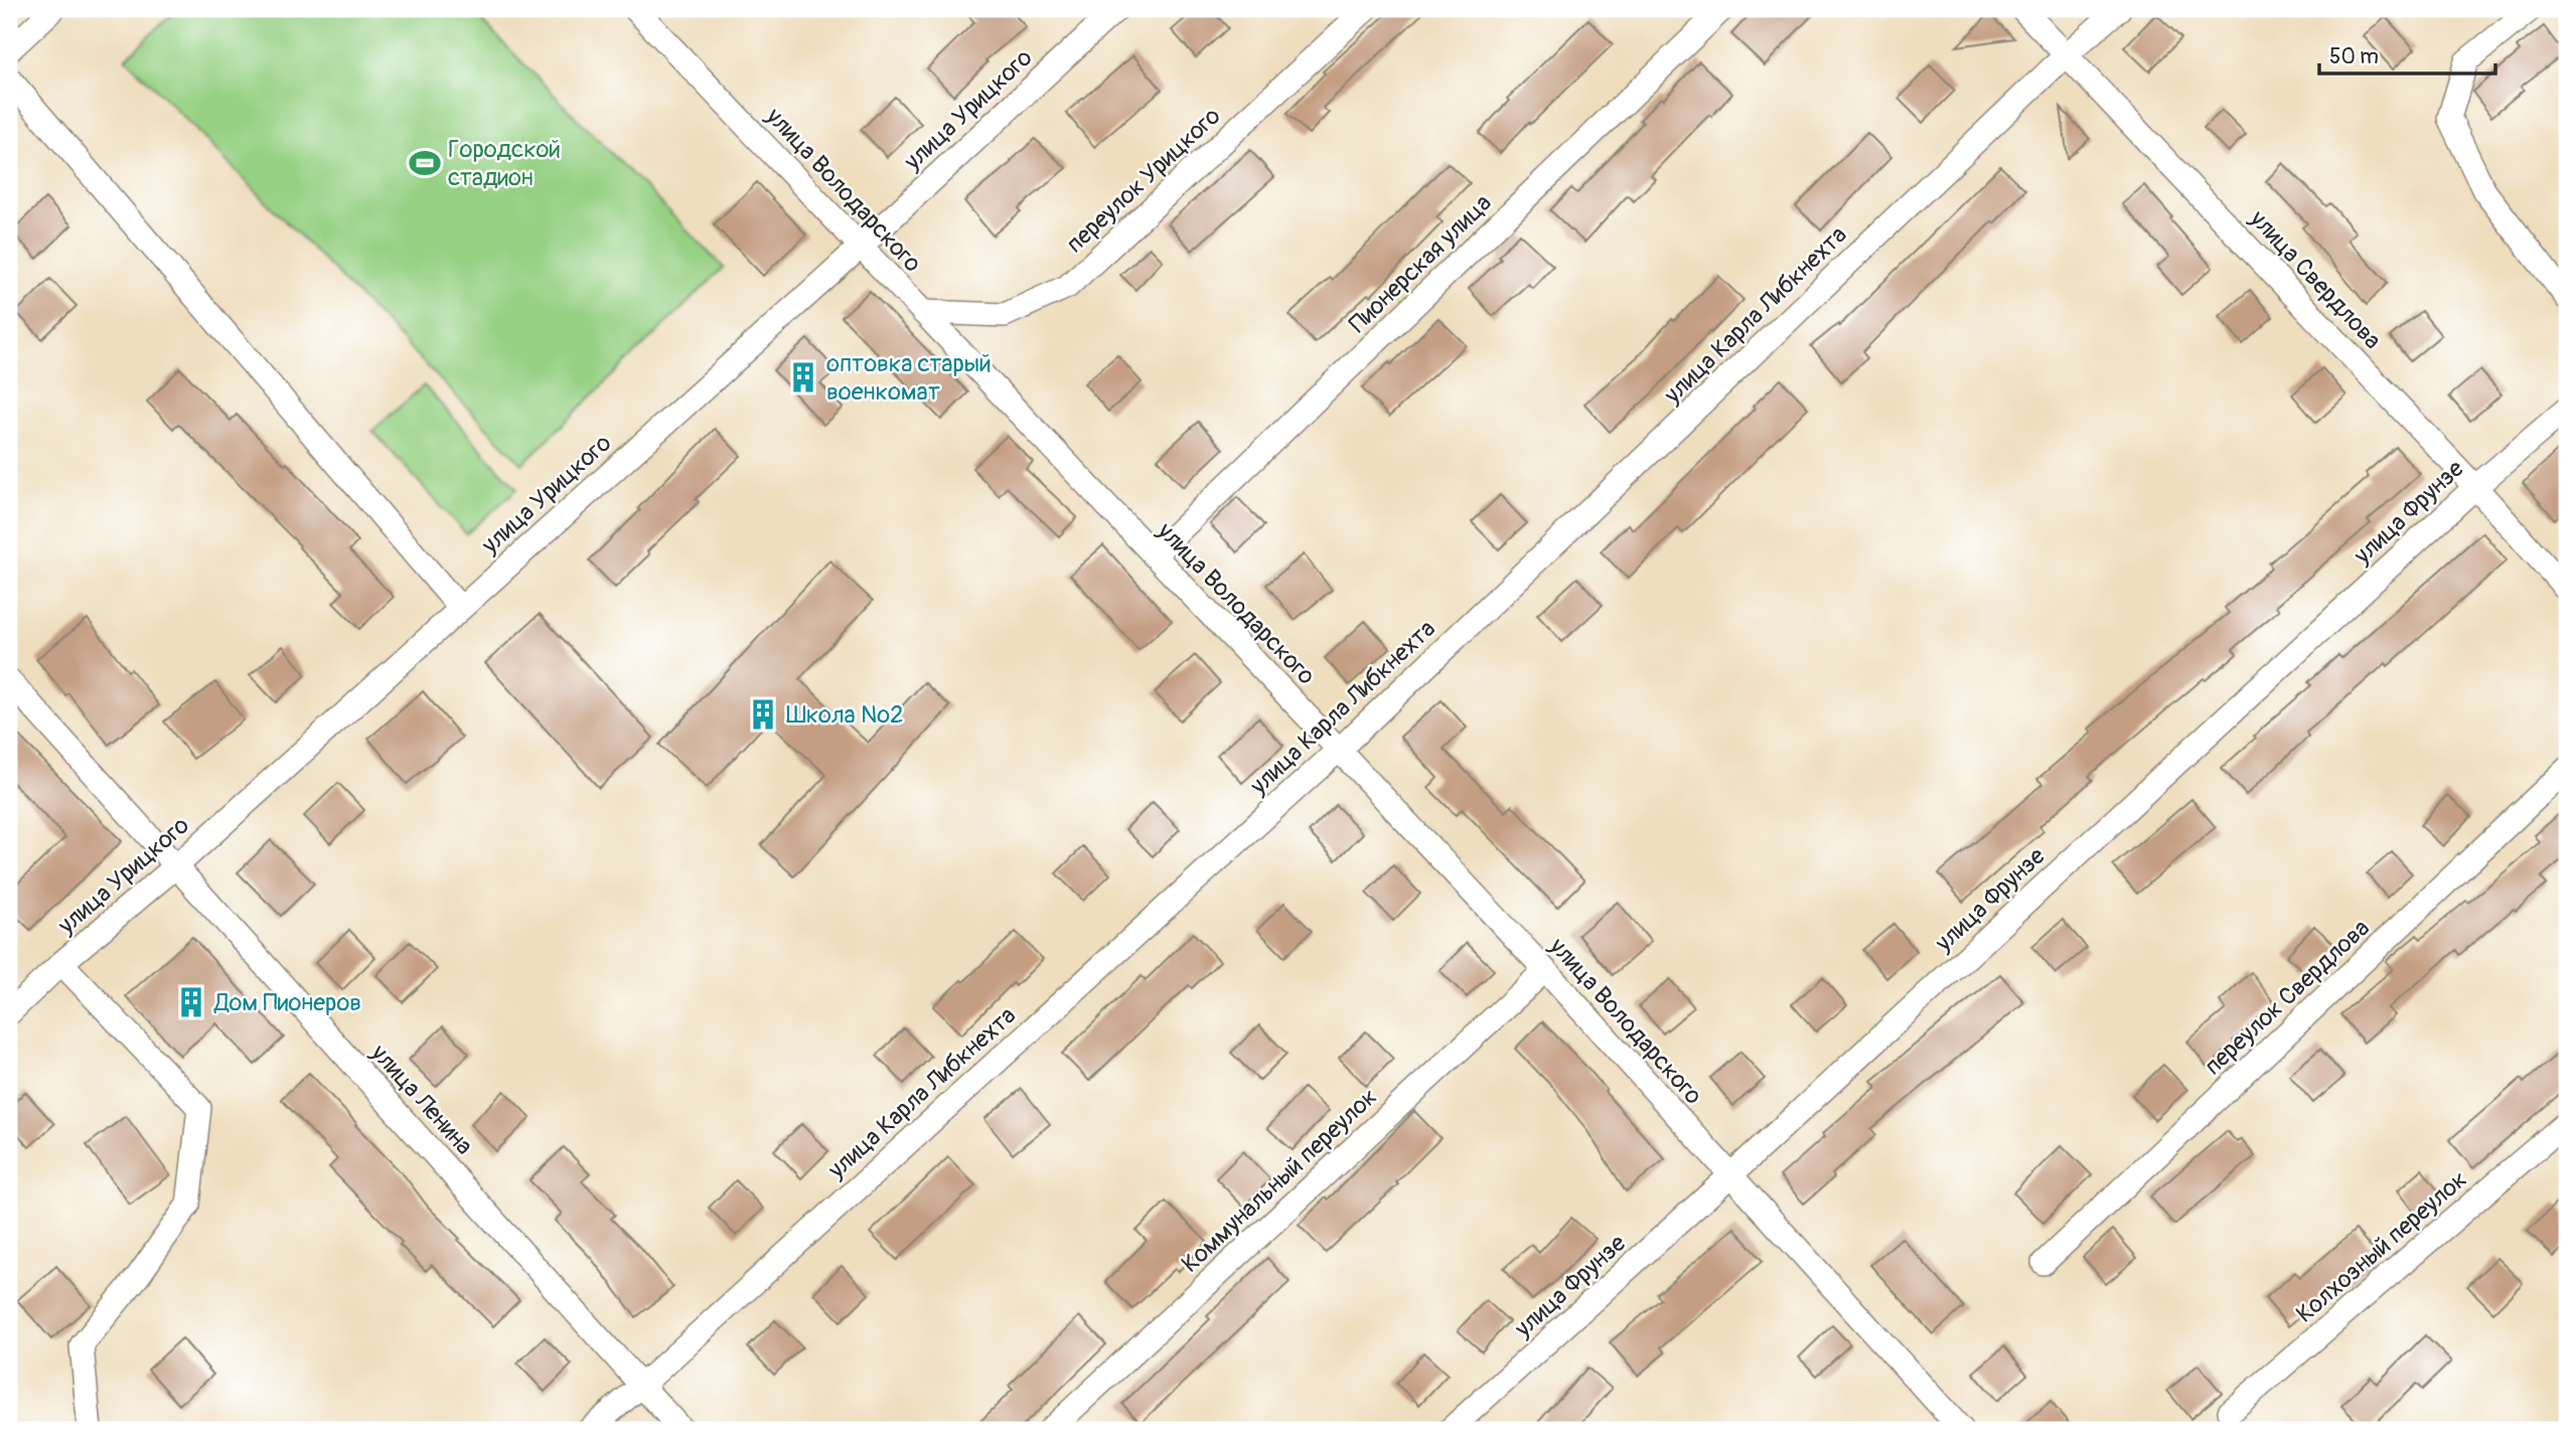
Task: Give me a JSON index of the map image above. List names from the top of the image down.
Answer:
{
  "streets": {
    "street": [
      "улица Урицкого",
      "переулок Урицкого",
      "улица Володарского",
      "Пионерская улица",
      "улица Свердлова",
      "улица Карла Либкнехта",
      "улица Фрунзе",
      "переулок Свердлова",
      "улица Ленина",
      "Коммунальный переулок",
      "Колхозный переулок"
    ]
  },
  "crossings": [
    ["улица Урицкого", "улица Володарского"],
    ["улица Урицкого", "улица Ленина"],
    ["переулок Урицкого", "улица Володарского"],
    ["улица Володарского", "Пионерская улица"],
    ["улица Володарского", "улица Карла Либкнехта"],
    ["улица Володарского", "улица Фрунзе"],
    ["улица Володарского", "Коммунальный переулок"],
    ["улица Свердлова", "улица Карла Либкнехта"],
    ["улица Свердлова", "улица Фрунзе"],
    ["улица Карла Либкнехта", "улица Ленина"]
  ],
  "places": {
    "sports": ["Городской стадион"],
    "building": ["оптовка старый военкомат", "Школа №2", "Дом Пионеров"]
  },
  "scale_bar": "50 m"
}
